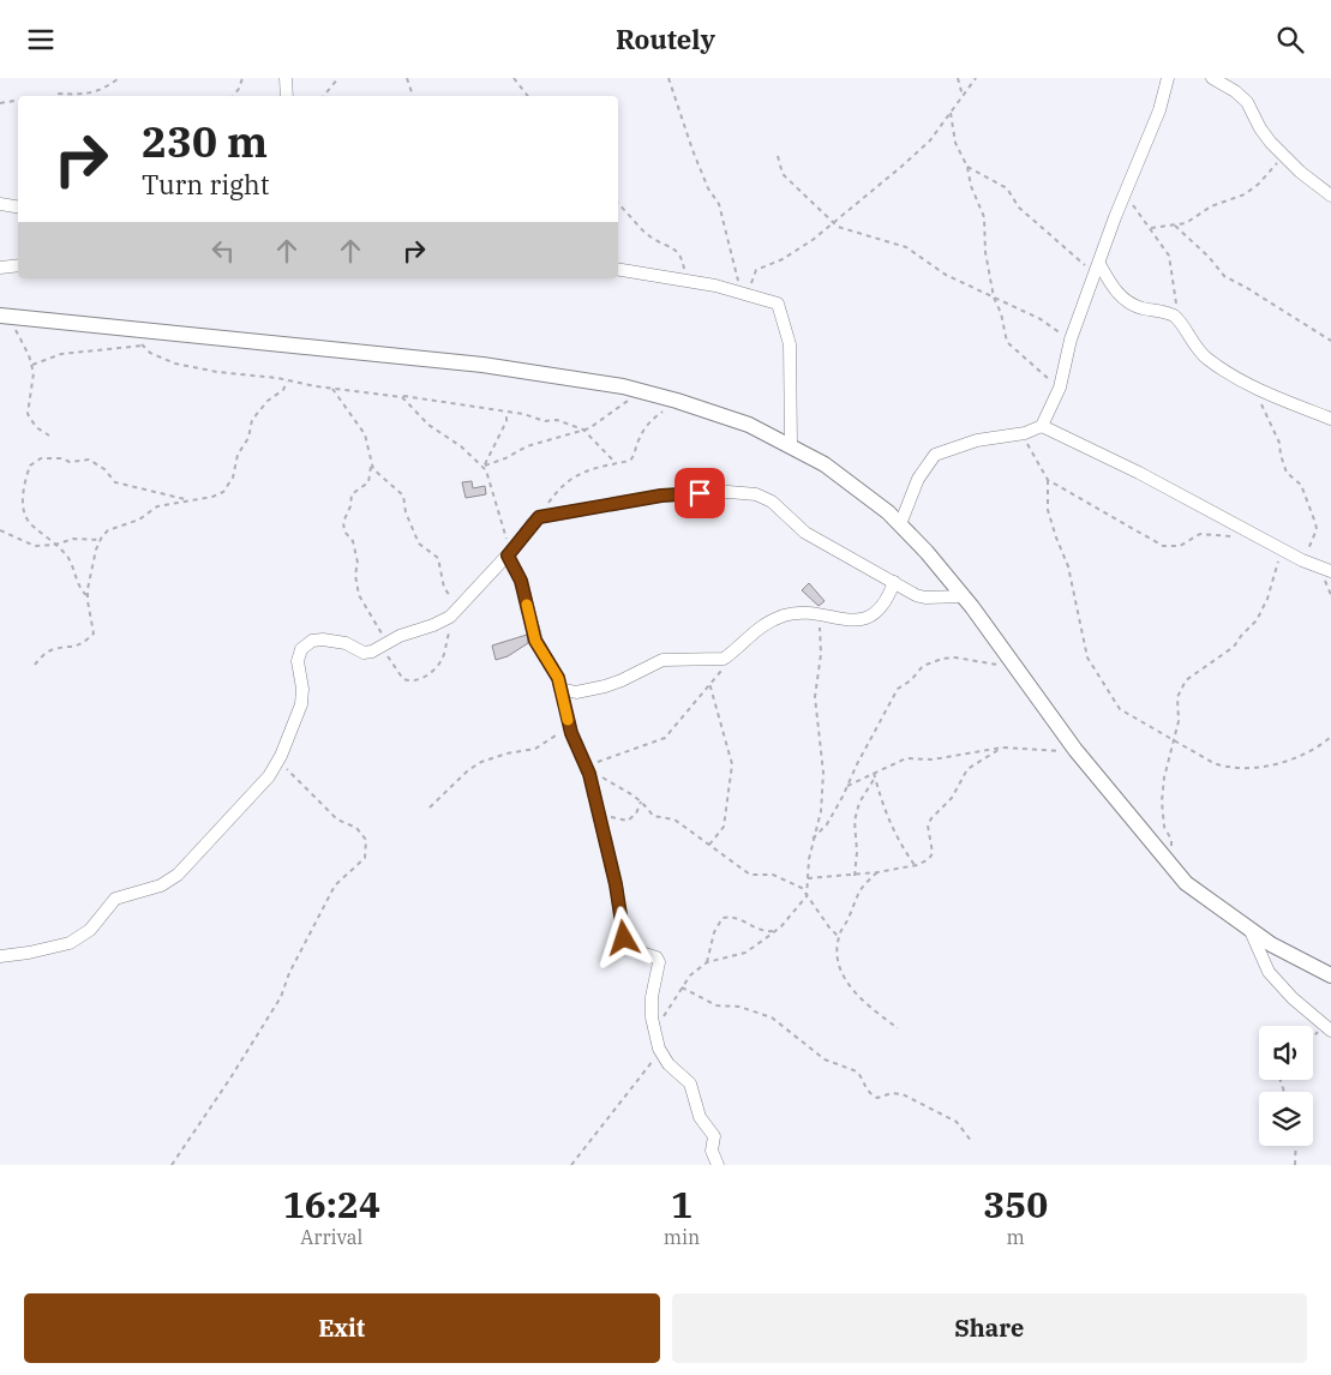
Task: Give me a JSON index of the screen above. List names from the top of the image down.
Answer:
{
  "page": {
    "header": "Routely",
    "turn": ["230 m", "Turn right"],
    "eta": [
      "16:24",
      "Arrival",
      "1",
      "min",
      "350",
      "m"
    ],
    "buttons": ["Exit", "Share"]
  }
}
